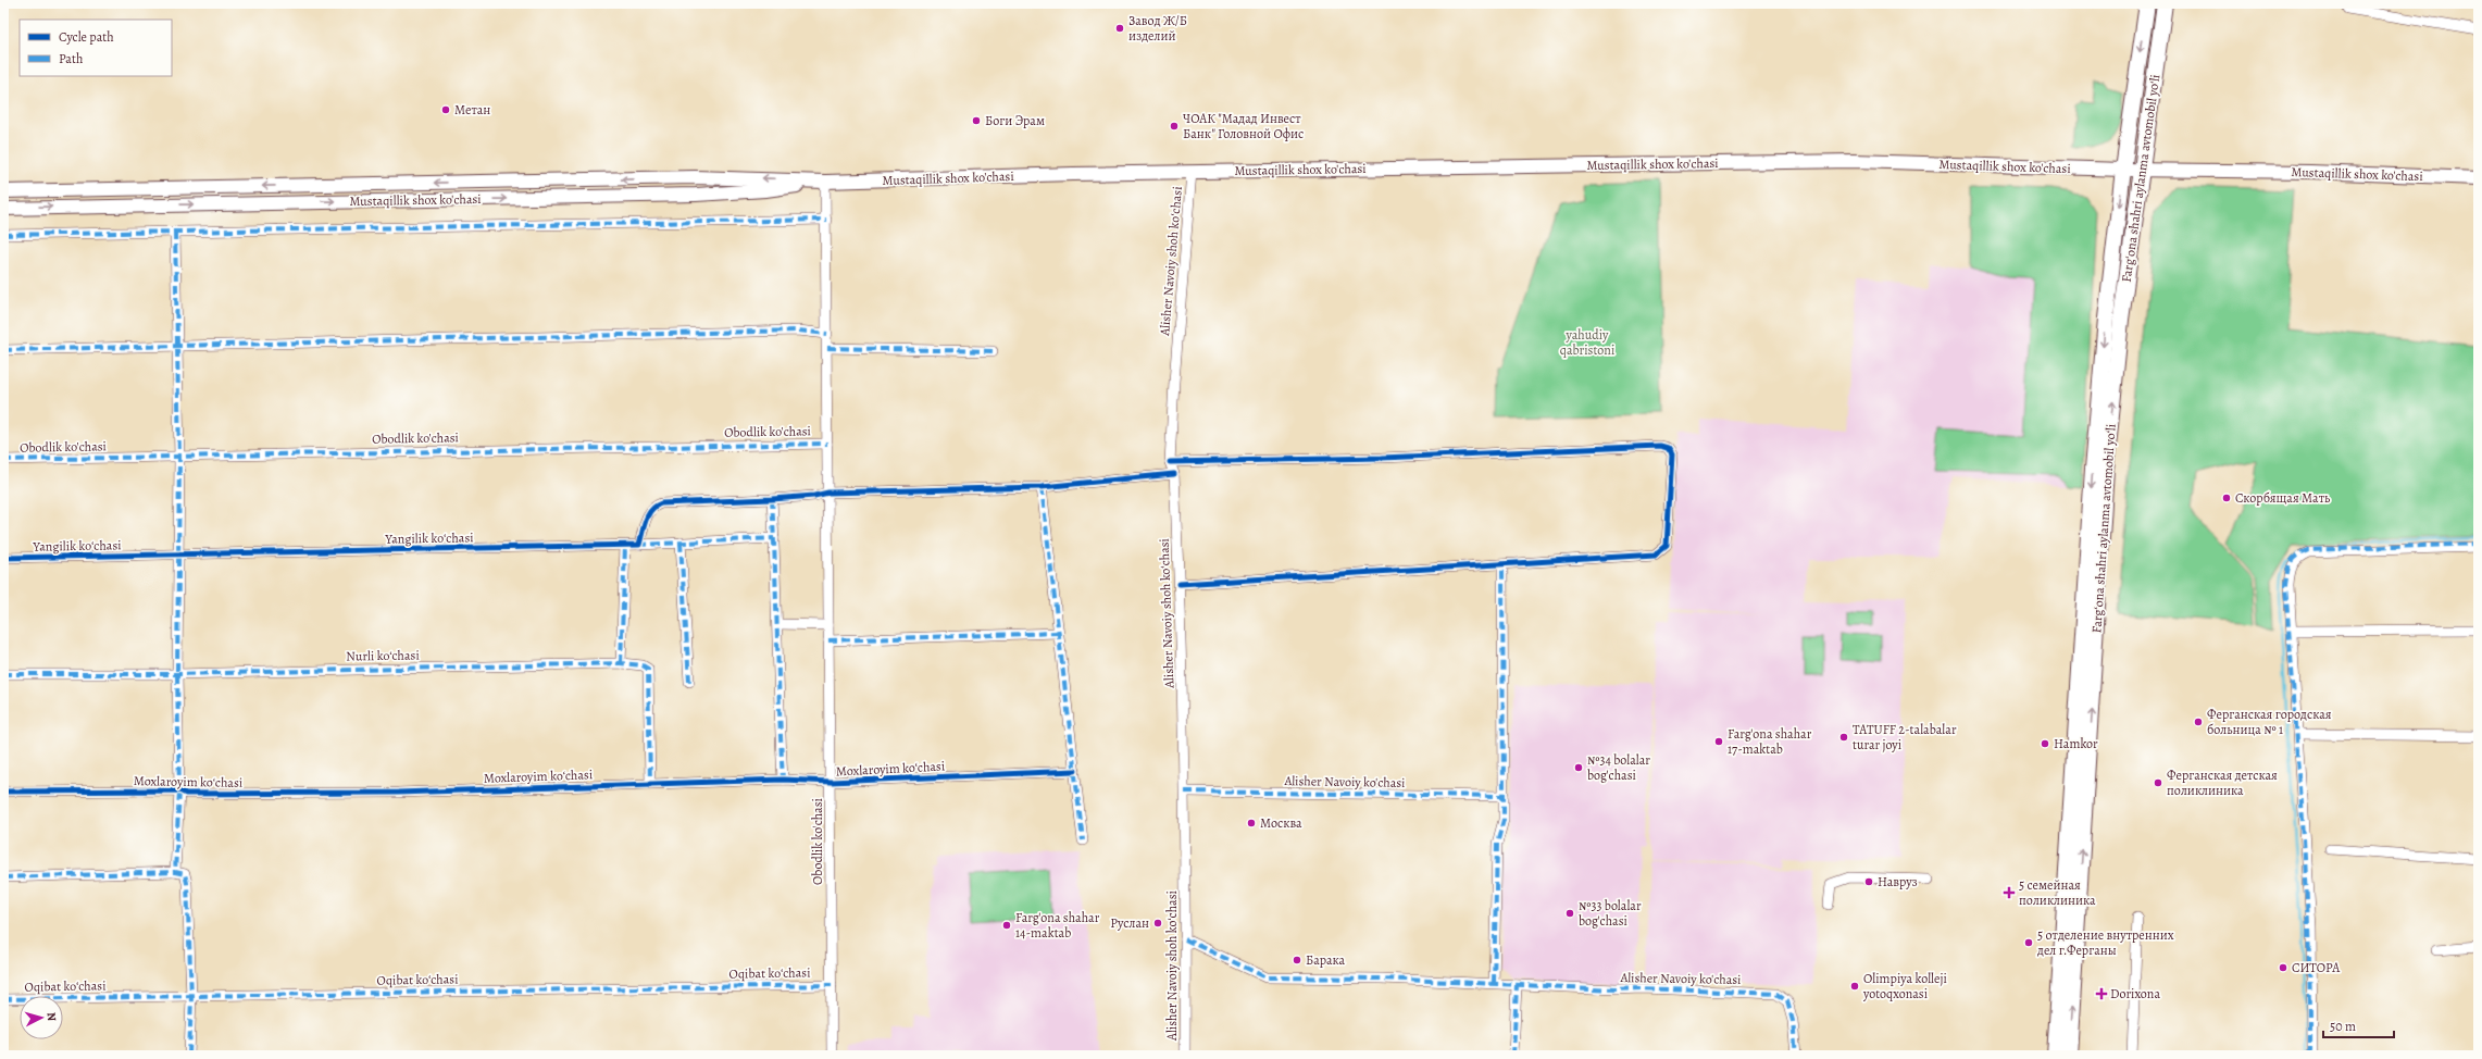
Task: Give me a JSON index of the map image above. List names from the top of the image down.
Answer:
{
  "streets": {
    "highway": ["Fargʻona shahri aylanma avtomobil yoʻli"],
    "main road": ["Mustaqillik shox ko'chasi"],
    "street": [
      "Alisher Navoiy shoh koʻchasi",
      "Obodlik ko'chasi",
      "Yangilik koʻchasi",
      "Nurli koʻchasi",
      "Moxlaroyim koʻchasi",
      "Alisher Navoiy ko'chasi",
      "Oqibat koʻchasi"
    ]
  },
  "crossings": [
    ["Mustaqillik shox ko'chasi", "Fargʻona shahri aylanma avtomobil yoʻli"],
    ["Mustaqillik shox ko'chasi", "Alisher Navoiy shoh koʻchasi"],
    ["Mustaqillik shox ko'chasi", "Obodlik ko'chasi"],
    ["Alisher Navoiy shoh koʻchasi", "Alisher Navoiy ko'chasi"],
    ["Obodlik ko'chasi", "Moxlaroyim koʻchasi"],
    ["Obodlik ko'chasi", "Oqibat koʻchasi"],
    ["Nurli koʻchasi", "Moxlaroyim koʻchasi"]
  ],
  "parks": ["yahudiy qabristoni"],
  "places": {
    "other": [
      "Завод Ж/Б изделий",
      "Метан",
      "Боги Эрам",
      "ЧОАК \"Мадад Инвест Банк\" Головной Офис",
      "Скорбящая Мать",
      "Ферганская городская больница № 1",
      "TATUFF 2-talabalar turar joyi",
      "Farg'ona shahar 17-maktab",
      "Hamkor",
      "№34 bolalar bog'chasi",
      "Ферганская детская поликлиника",
      "Москва",
      "Навруз",
      "№33 bolalar bog'chasi",
      "Руслан",
      "Farg'ona shahar 14-maktab",
      "5 отделение внутренних дел г.Ферганы",
      "Барака",
      "СИТОРА",
      "Olimpiya kolleji yotoqxonasi"
    ],
    "health": ["5 семейная поликлиника", "Dorixona"]
  },
  "legend": ["Cycle path", "Path"],
  "scale_bar": "50 m",
  "north": "right"
}
